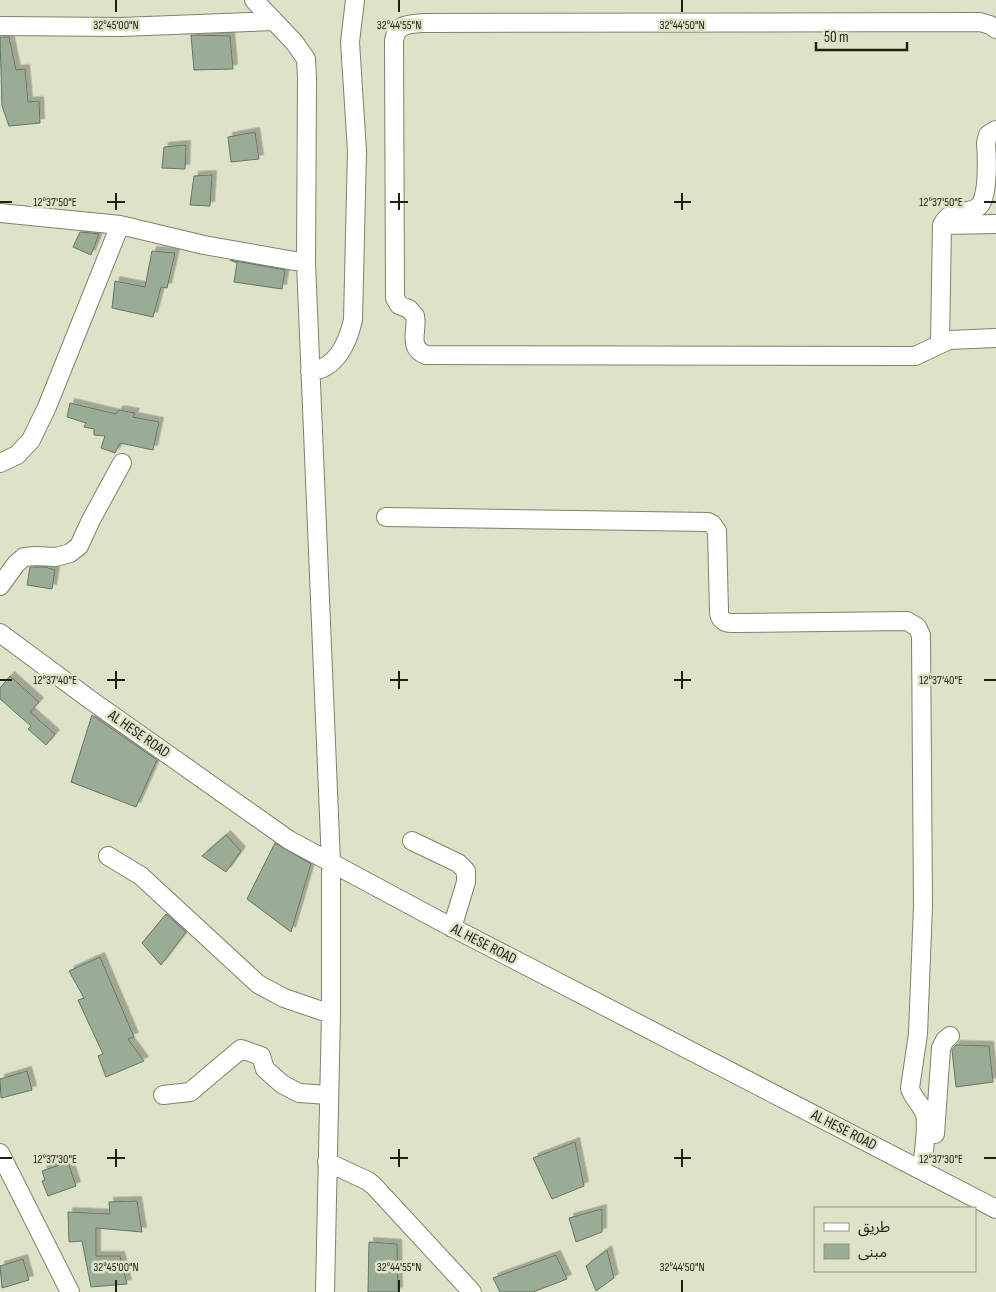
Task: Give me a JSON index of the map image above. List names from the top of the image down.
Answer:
{
  "streets": {
    "street": ["AL HESE ROAD"]
  },
  "legend": ["طريق", "مبنى"],
  "scale_bar": "50 m",
  "coordinates": [
    "32°45'00\"N",
    "32°44'55\"N",
    "32°44'50\"N",
    "12°37'50\"E",
    "12°37'40\"E",
    "12°37'30\"E"
  ]
}
